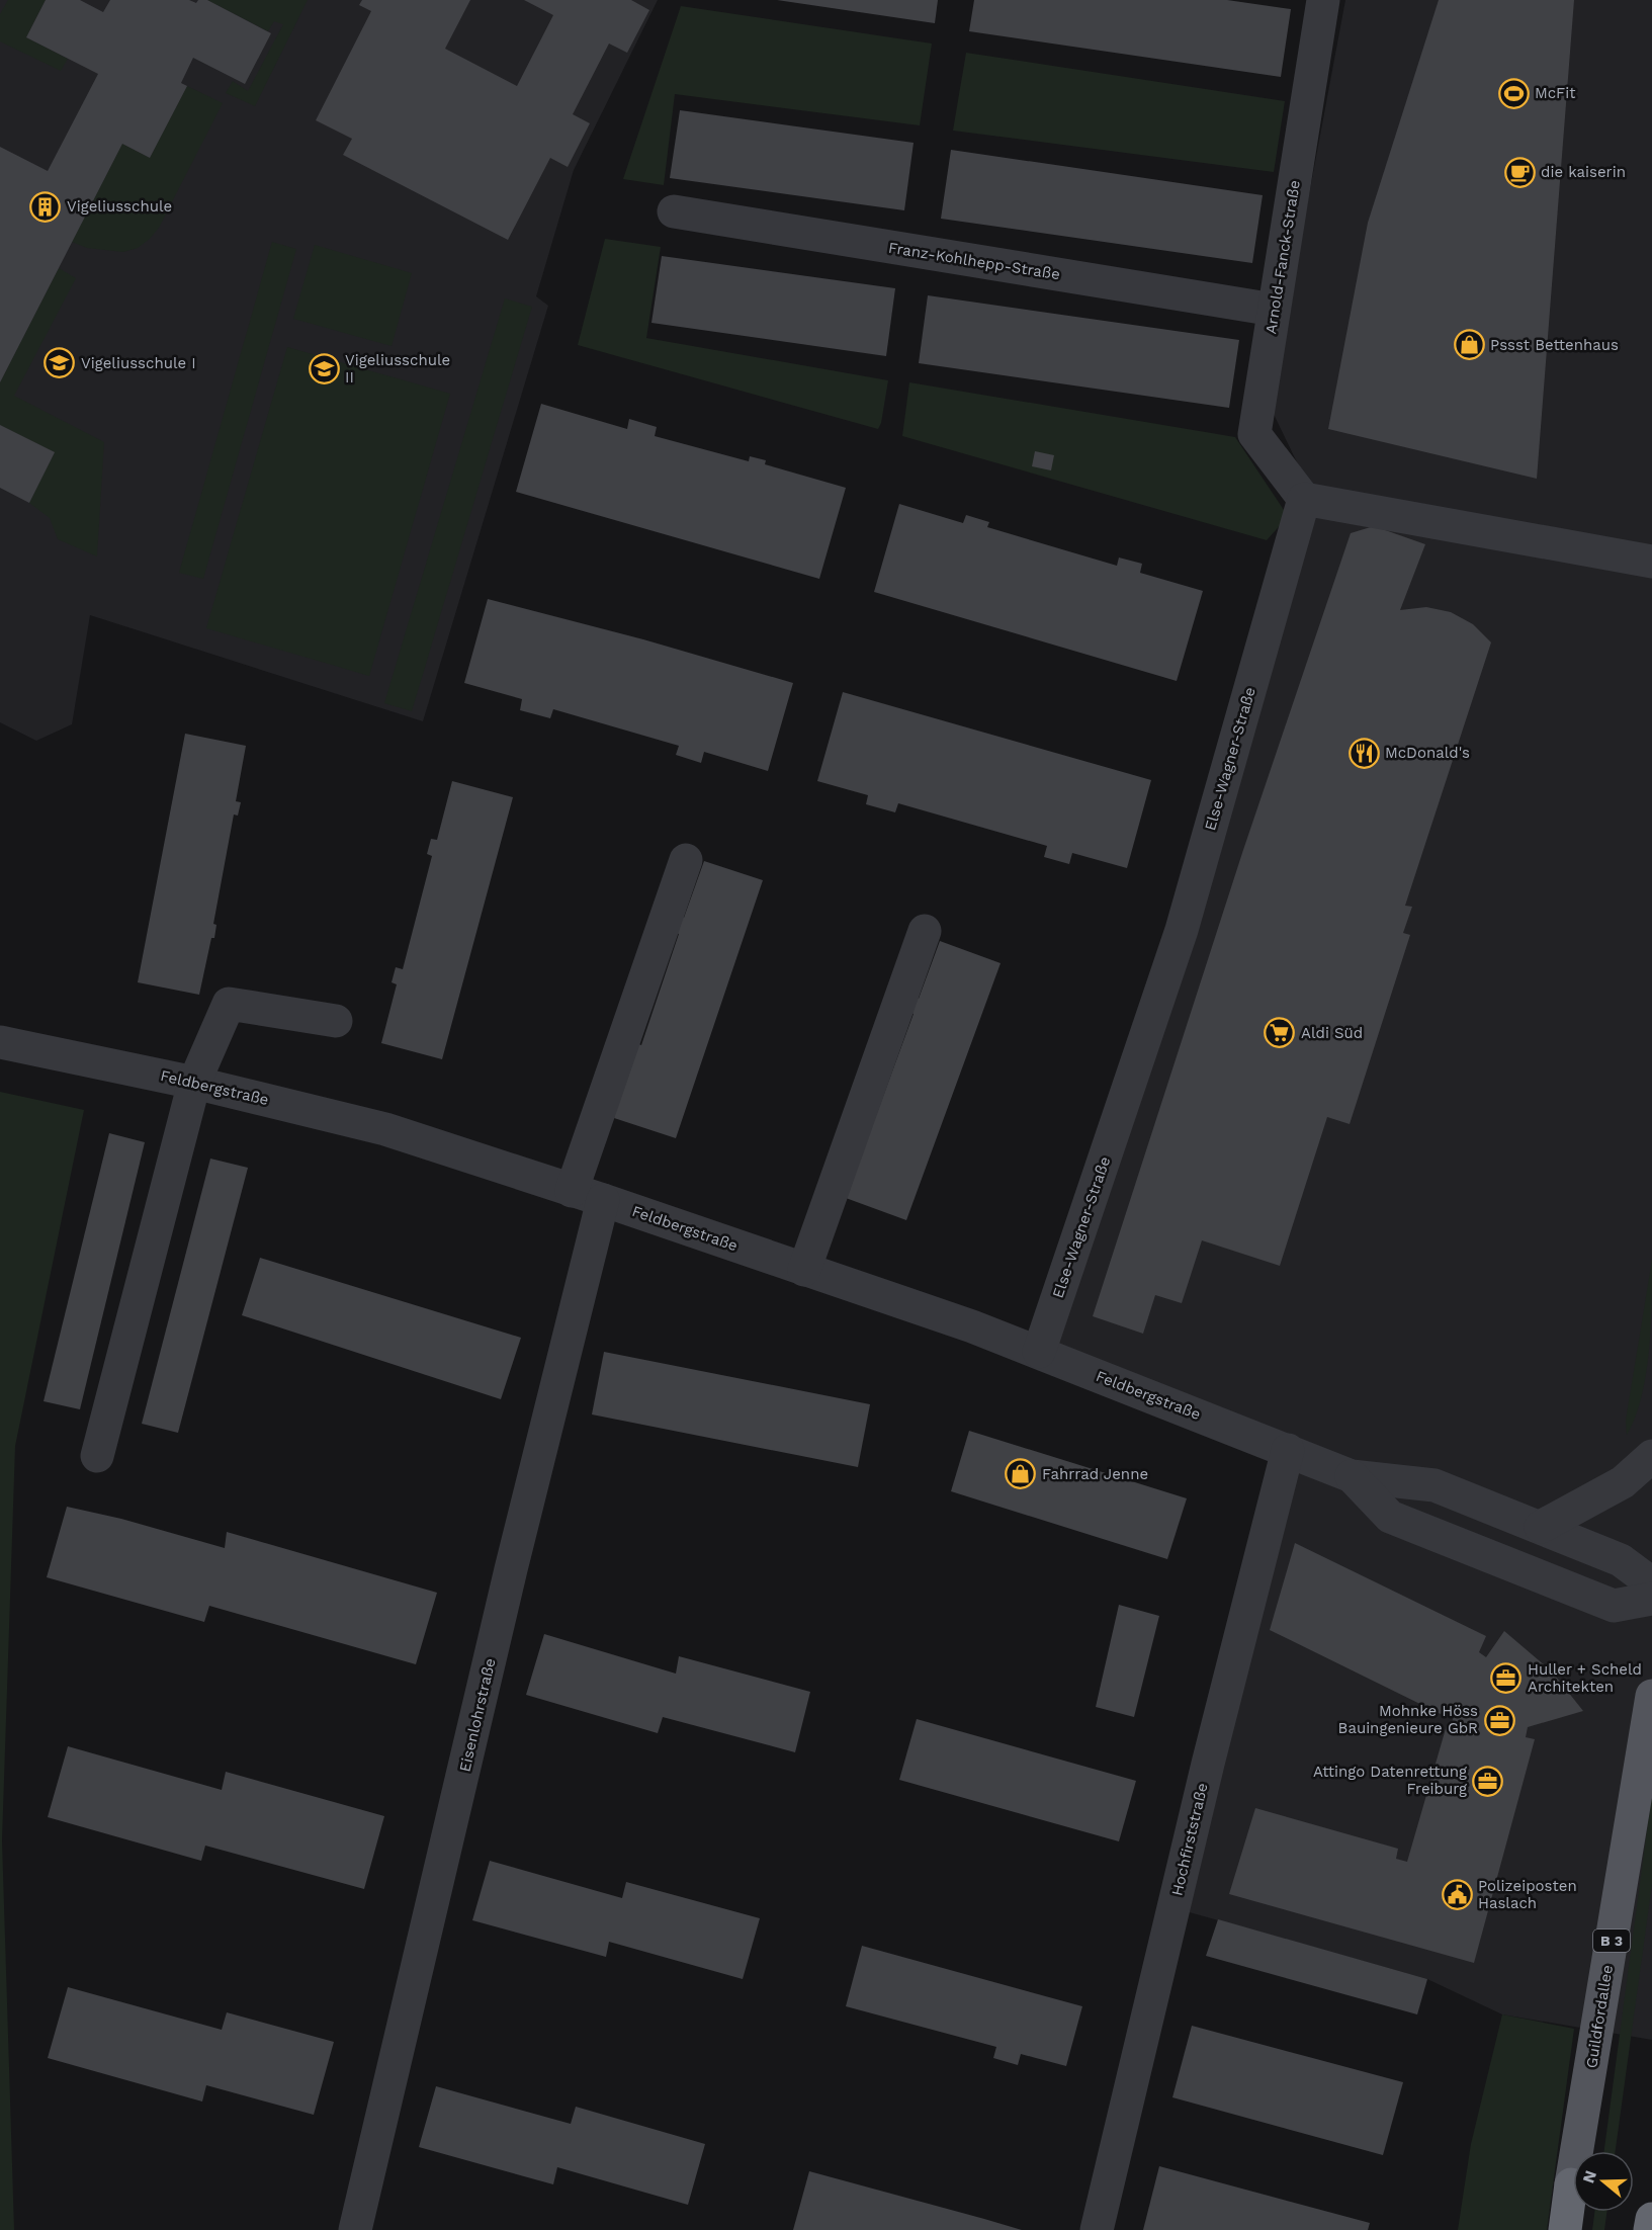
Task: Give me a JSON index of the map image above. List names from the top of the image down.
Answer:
{
  "streets": {
    "highway": ["B 3", "Guildfordallee"],
    "street": [
      "Arnold-Fanck-Straße",
      "Franz-Kohlhepp-Straße",
      "Else-Wagner-Straße",
      "Feldbergstraße",
      "Eisenlohrstraße",
      "Hochfirststraße"
    ]
  },
  "crossings": [
    ["Arnold-Fanck-Straße", "Franz-Kohlhepp-Straße"],
    ["Arnold-Fanck-Straße", "Else-Wagner-Straße"],
    ["Else-Wagner-Straße", "Feldbergstraße"],
    ["Feldbergstraße", "Eisenlohrstraße"],
    ["Feldbergstraße", "Hochfirststraße"]
  ],
  "places": {
    "sports": ["McFit"],
    "cafe": ["die kaiserin"],
    "building": ["Vigeliusschule"],
    "shop": ["Pssst Bettenhaus", "Fahrrad Jenne"],
    "school or university": ["Vigeliusschule I", "Vigeliusschule II"],
    "restaurant": ["McDonald's"],
    "supermarket": ["Aldi Süd"],
    "office": ["Huller + Scheld Architekten", "Mohnke Höss Bauingenieure GbR", "Attingo Datenrettung Freiburg"],
    "public building": ["Polizeiposten Haslach"]
  },
  "north": "left"
}
